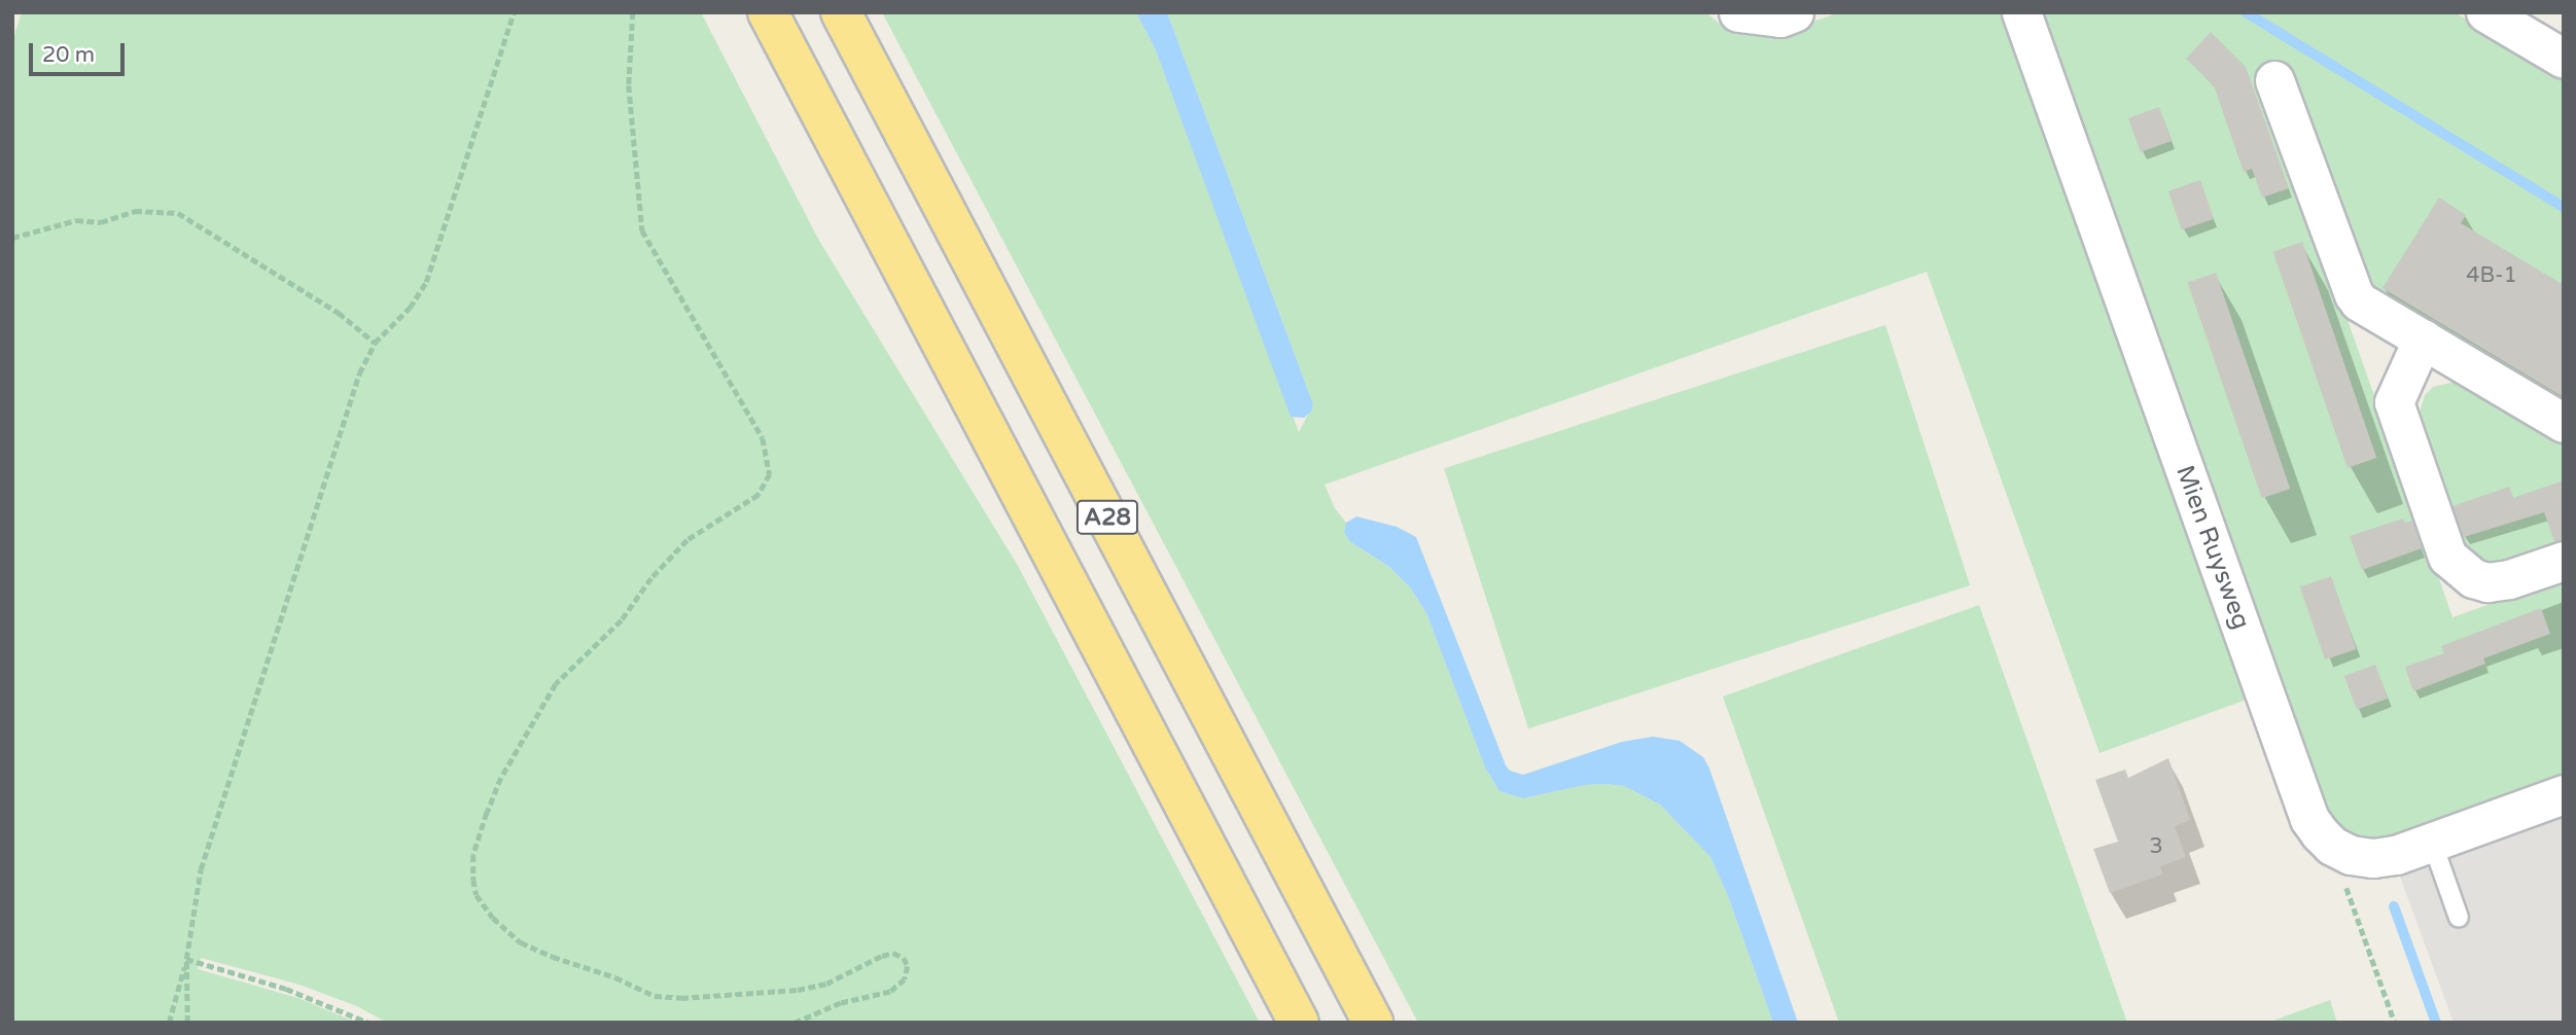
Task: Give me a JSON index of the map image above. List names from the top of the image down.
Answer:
{
  "streets": {
    "highway": ["A28"],
    "street": ["Mien Ruysweg"]
  },
  "house_numbers": ["4B-1", "3"],
  "scale_bar": "20 m"
}
